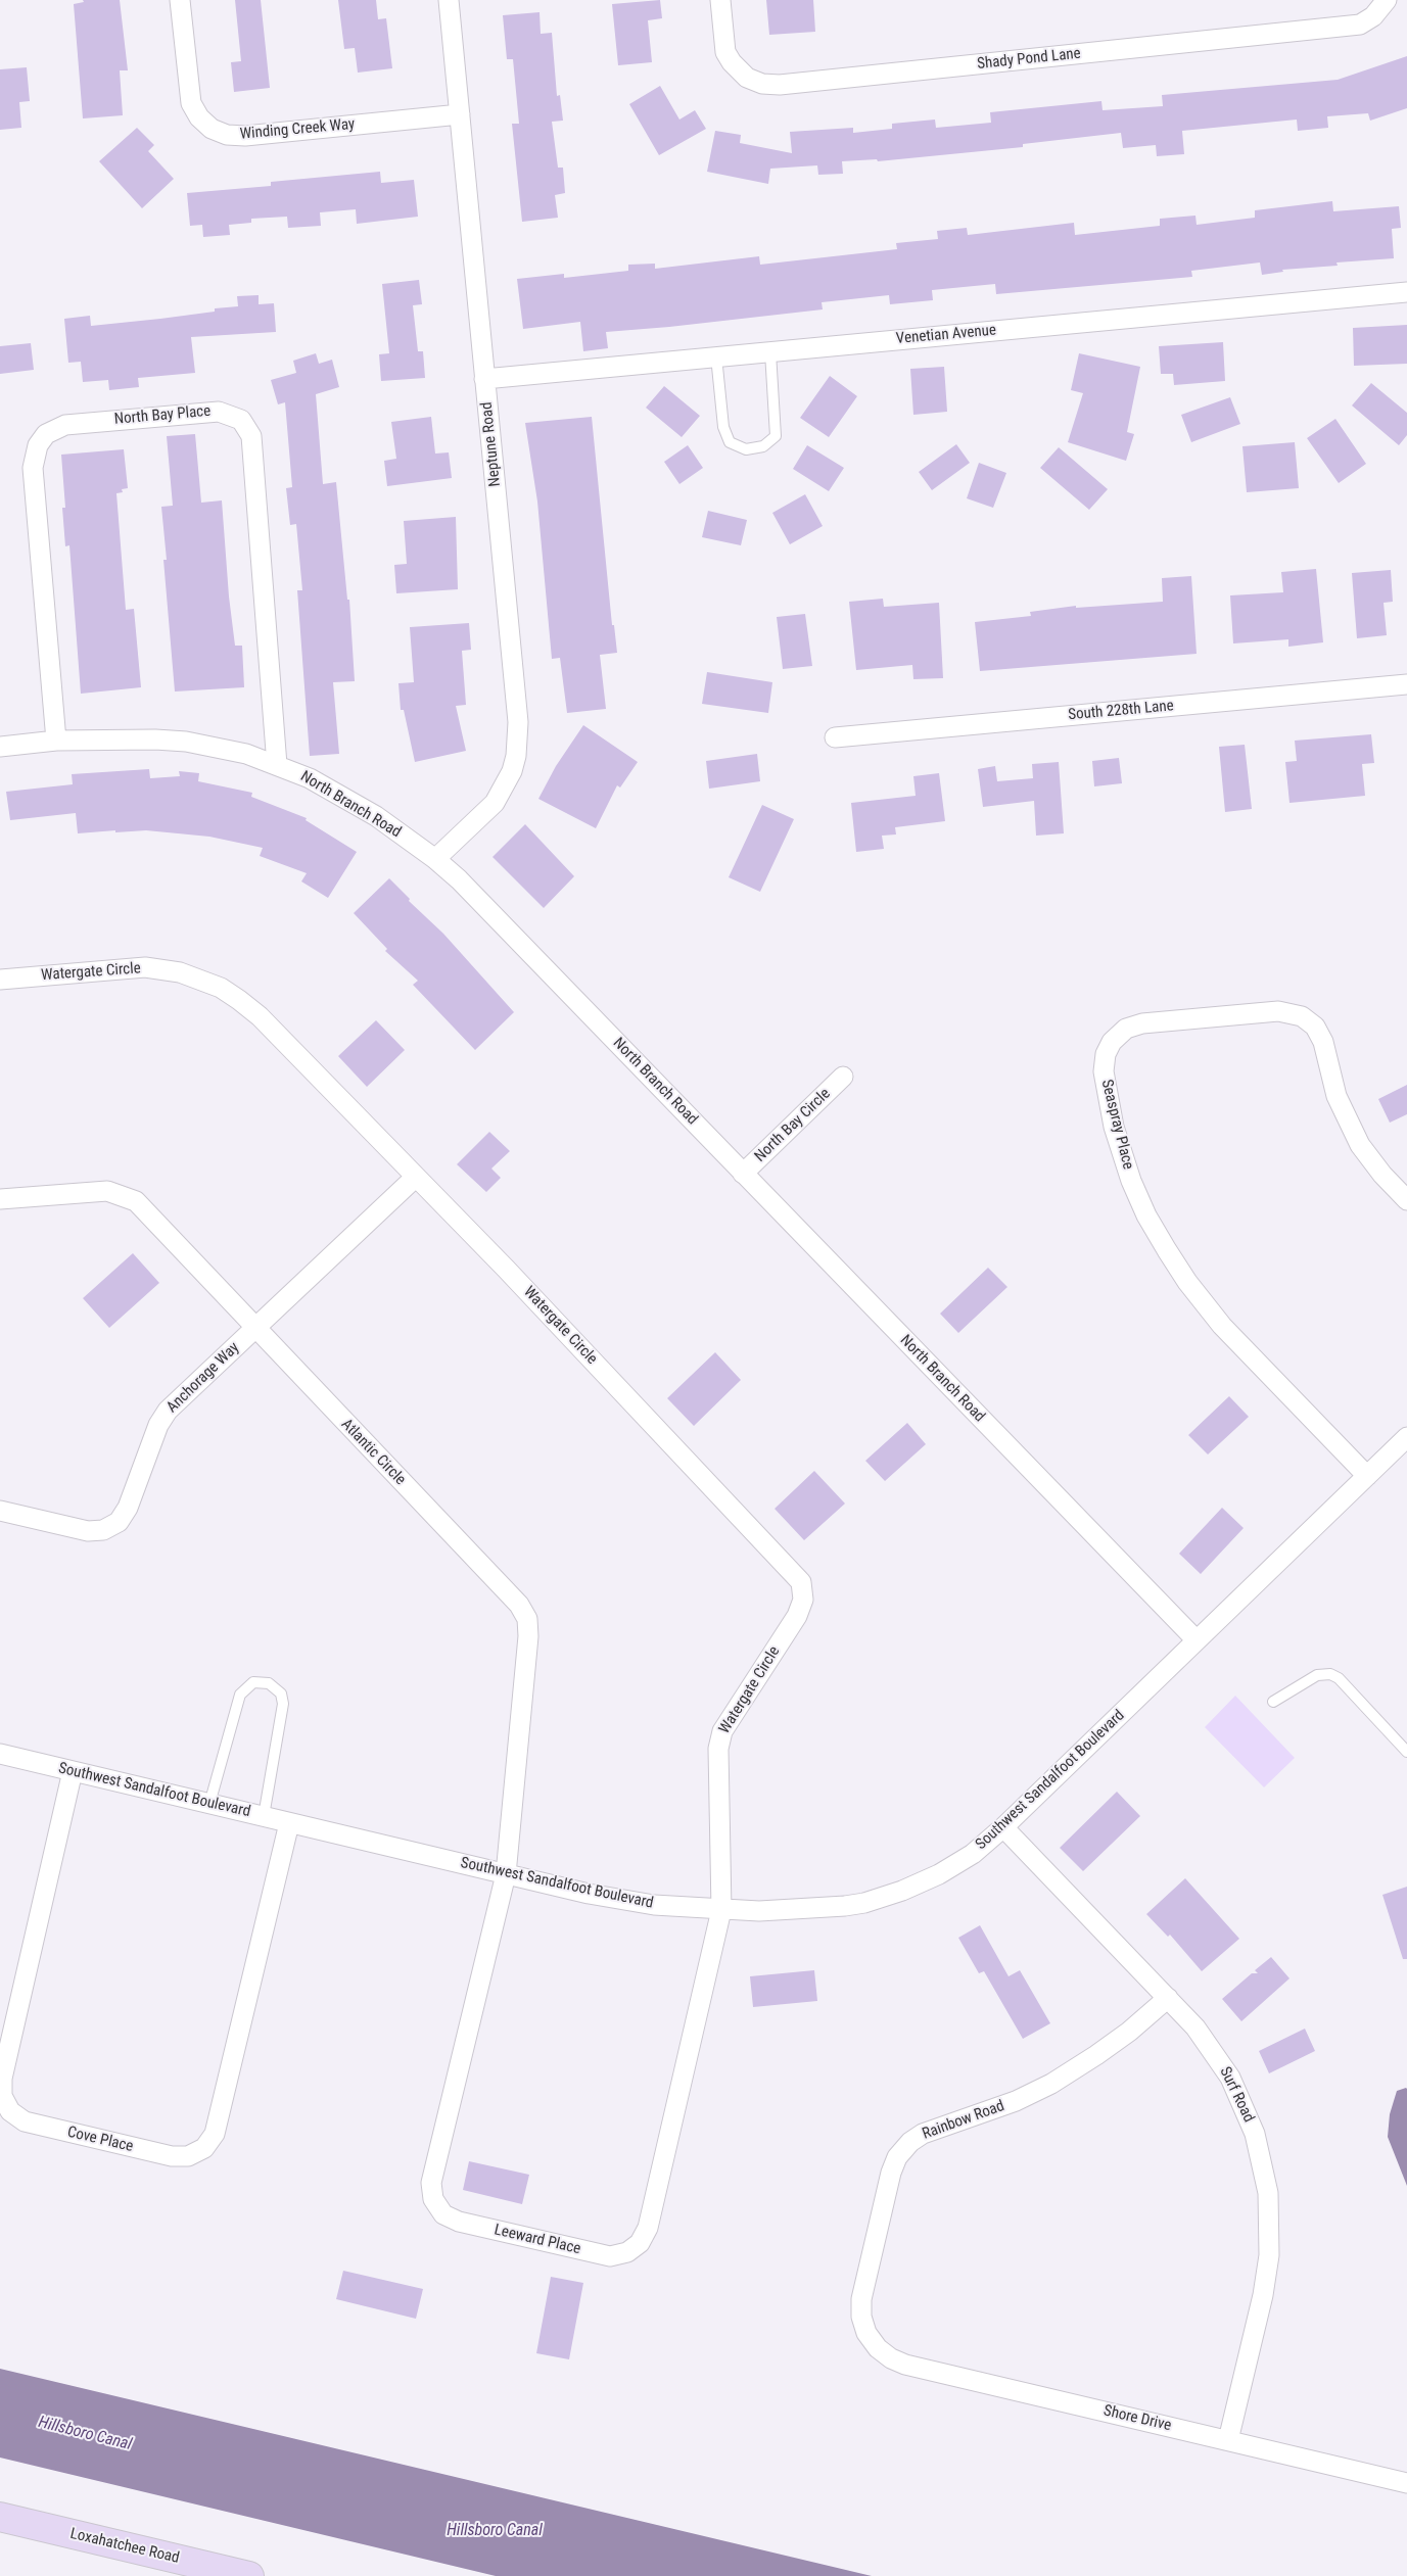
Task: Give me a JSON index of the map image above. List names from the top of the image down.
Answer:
{
  "streets": {
    "main road": ["Loxahatchee Road"],
    "street": [
      "Shady Pond Lane",
      "Winding Creek Way",
      "Venetian Avenue",
      "North Bay Place",
      "Neptune Road",
      "South 228th Lane",
      "North Branch Road",
      "Watergate Circle",
      "Seaspray Place",
      "North Bay Circle",
      "Anchorage Way",
      "Atlantic Circle",
      "Southwest Sandalfoot Boulevard",
      "Surf Road",
      "Rainbow Road",
      "Cove Place",
      "Leeward Place",
      "Shore Drive"
    ]
  },
  "crossings": [
    ["Winding Creek Way", "Neptune Road"],
    ["Venetian Avenue", "Neptune Road"],
    ["North Bay Place", "North Branch Road"],
    ["Neptune Road", "North Branch Road"],
    ["North Branch Road", "North Bay Circle"],
    ["North Branch Road", "Southwest Sandalfoot Boulevard"],
    ["Watergate Circle", "Anchorage Way"],
    ["Watergate Circle", "Southwest Sandalfoot Boulevard"],
    ["Watergate Circle", "Leeward Place"],
    ["Seaspray Place", "Southwest Sandalfoot Boulevard"],
    ["Anchorage Way", "Atlantic Circle"],
    ["Atlantic Circle", "Southwest Sandalfoot Boulevard"],
    ["Atlantic Circle", "Leeward Place"],
    ["Southwest Sandalfoot Boulevard", "Surf Road"],
    ["Southwest Sandalfoot Boulevard", "Cove Place"],
    ["Southwest Sandalfoot Boulevard", "Leeward Place"],
    ["Surf Road", "Rainbow Road"],
    ["Surf Road", "Shore Drive"],
    ["Rainbow Road", "Shore Drive"]
  ],
  "water": ["Hillsboro Canal"]
}
